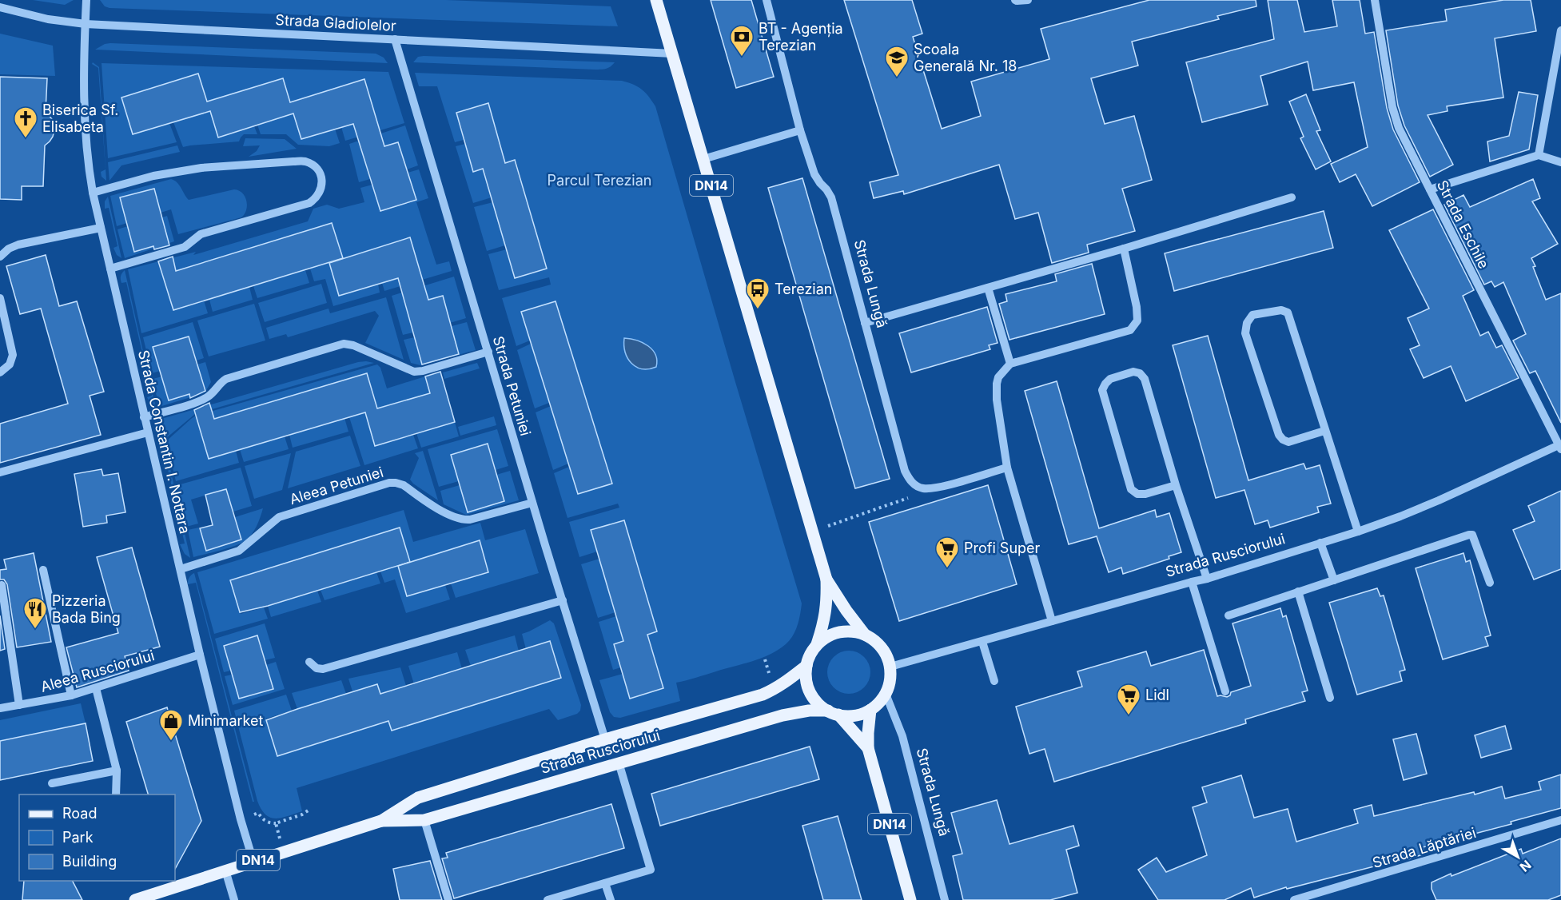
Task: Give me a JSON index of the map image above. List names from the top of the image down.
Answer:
{
  "streets": {
    "main road": ["DN14", "Strada Rusciorului"],
    "street": [
      "Strada Gladiolelor",
      "Strada Eschile",
      "Strada Lungă",
      "Strada Petuniei",
      "Strada Constantin I. Nottara",
      "Aleea Petuniei",
      "Aleea Rusciorului",
      "Strada Lăptăriei"
    ]
  },
  "crossings": [
    ["Strada Gladiolelor", "DN14"],
    ["Strada Gladiolelor", "Strada Petuniei"],
    ["Strada Gladiolelor", "Strada Constantin I. Nottara"],
    ["DN14", "Strada Lungă"],
    ["DN14", "Strada Rusciorului"],
    ["Strada Eschile", "Strada Rusciorului"],
    ["Strada Lungă", "Strada Rusciorului"],
    ["Strada Petuniei", "Aleea Petuniei"],
    ["Strada Petuniei", "Strada Rusciorului"],
    ["Strada Constantin I. Nottara", "Aleea Petuniei"],
    ["Strada Constantin I. Nottara", "Strada Rusciorului"],
    ["Strada Constantin I. Nottara", "Aleea Rusciorului"]
  ],
  "parks": ["Parcul Terezian"],
  "places": {
    "bank": ["BT - Agenția Terezian"],
    "school or university": ["Școala Generală Nr. 18"],
    "church": ["Biserica Sf. Elisabeta"],
    "bus stop": ["Terezian"],
    "supermarket": ["Profi Super", "Lidl"],
    "restaurant": ["Pizzeria Bada Bing"],
    "shop": ["Minimarket"]
  },
  "legend": ["Road", "Park", "Building"],
  "north": "bottom right"
}
